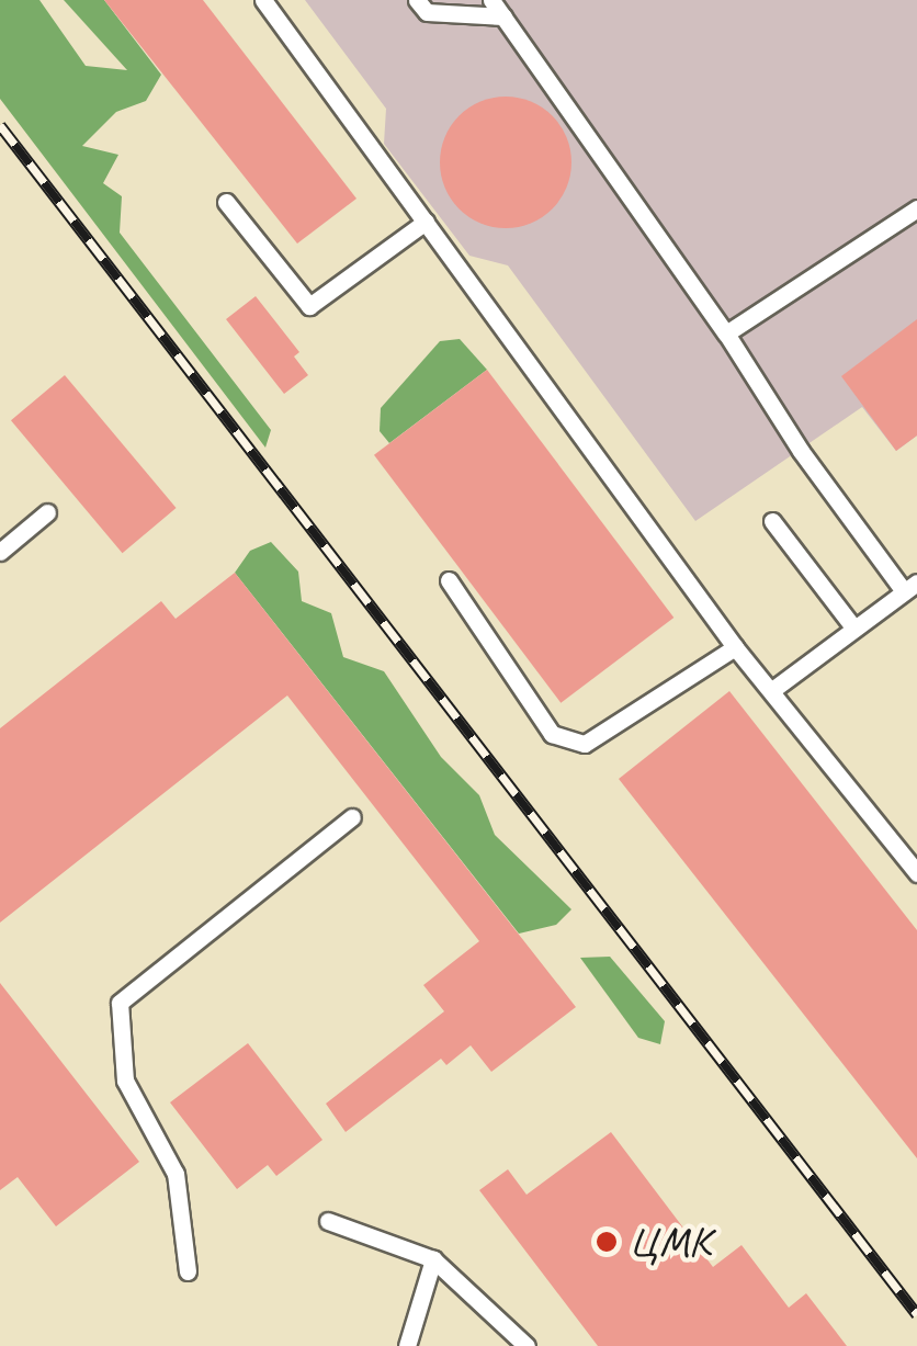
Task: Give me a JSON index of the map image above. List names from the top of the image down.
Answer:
{
  "places": ["ЦМК"]
}
